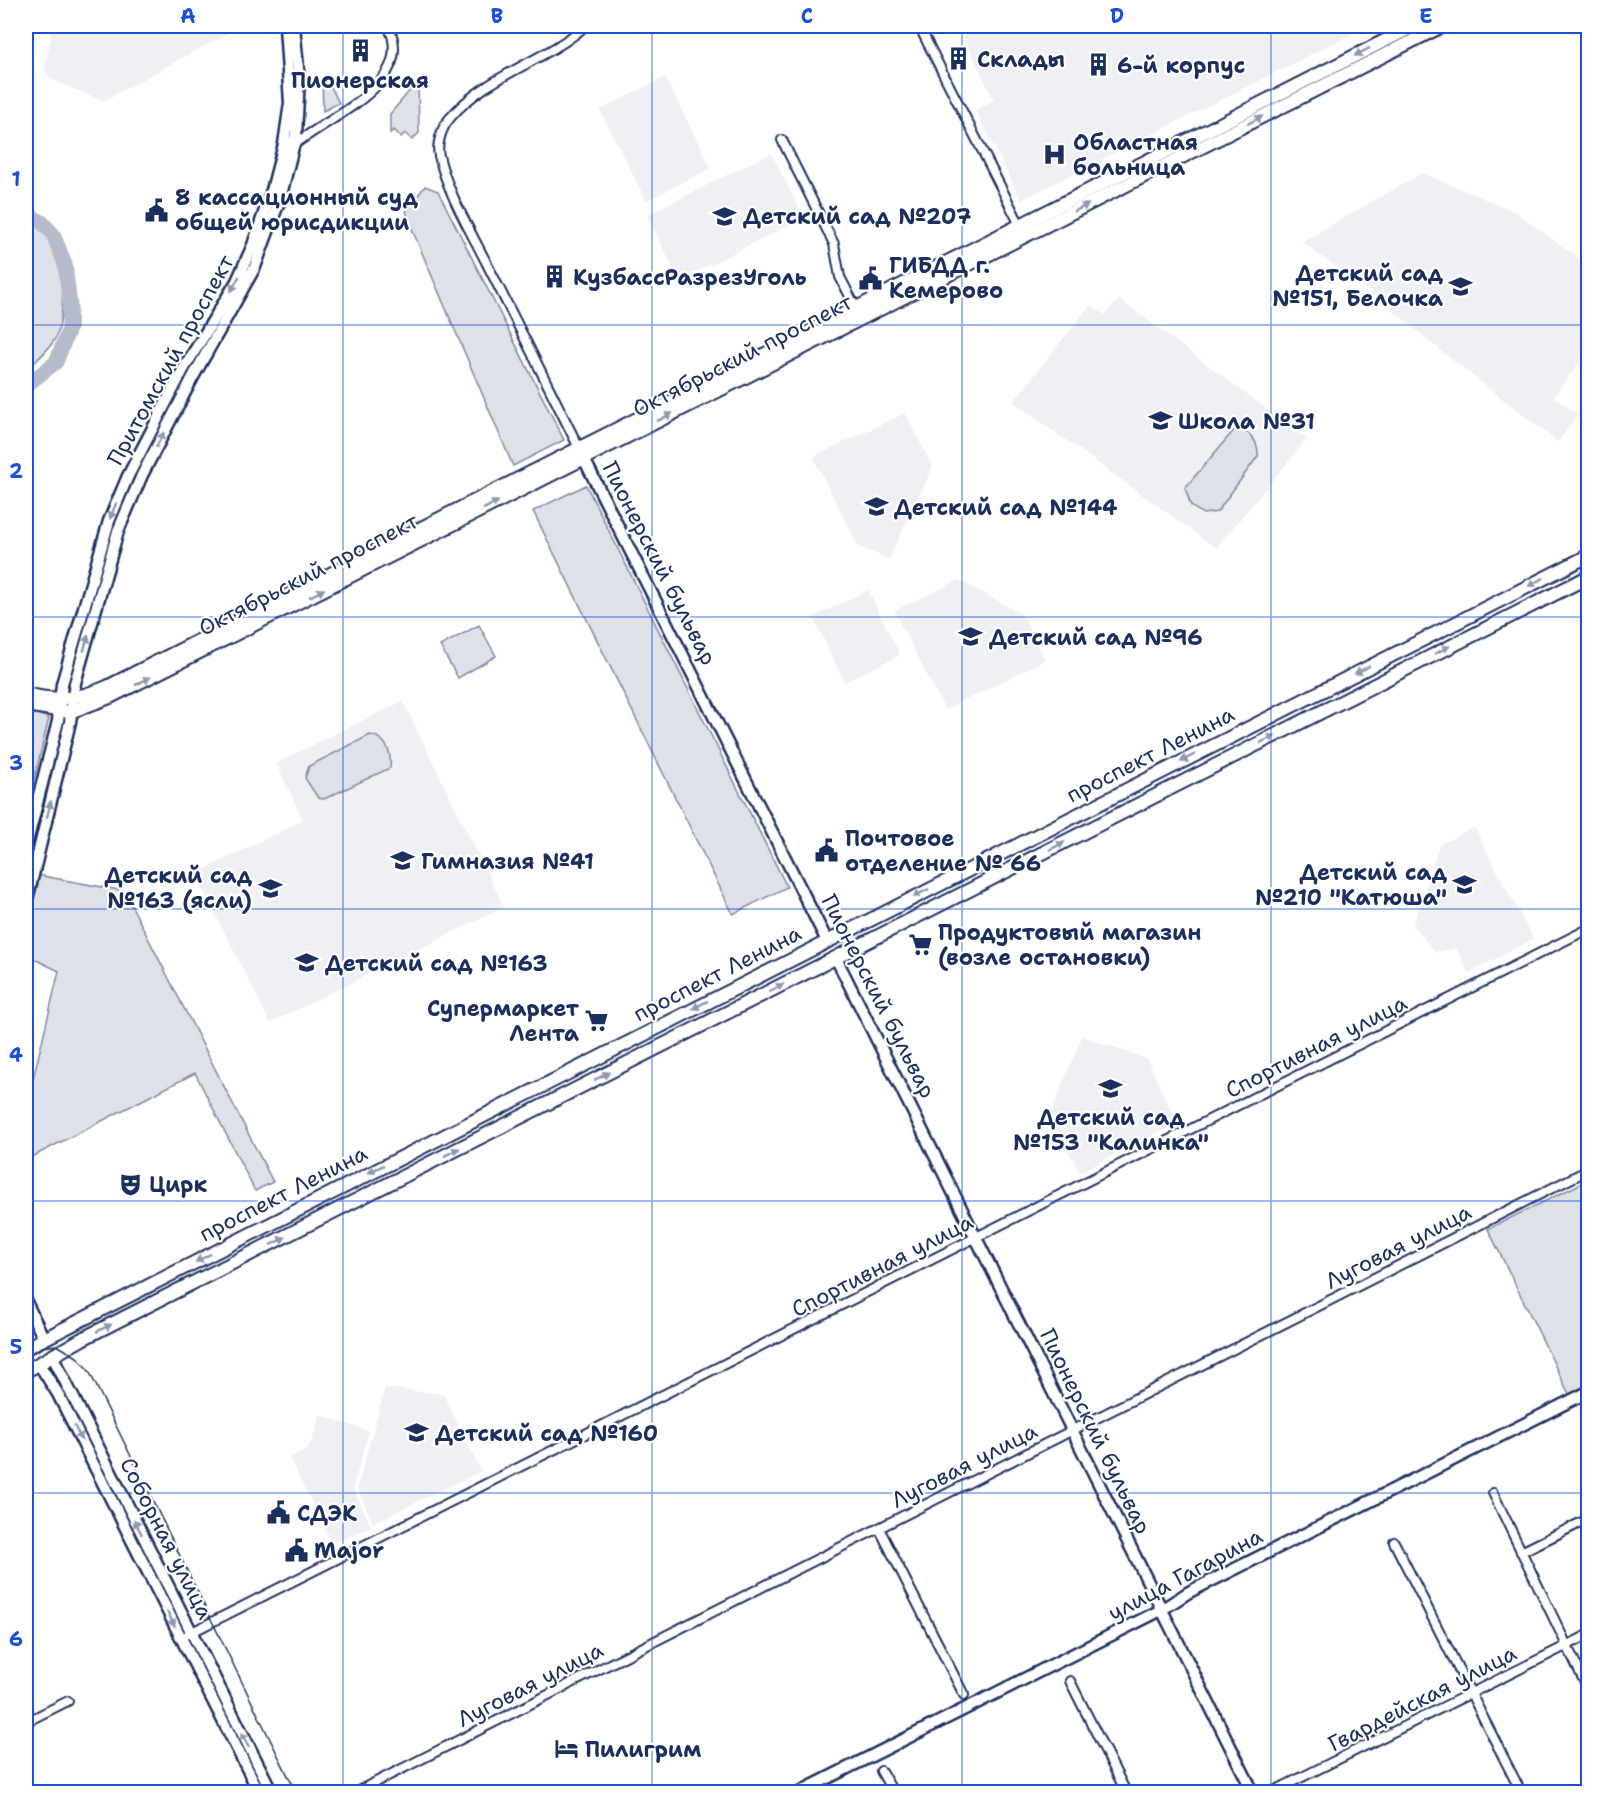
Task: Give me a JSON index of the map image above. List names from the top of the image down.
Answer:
{
  "streets": {
    "main road": [
      "Октябрьский проспект",
      "Притомский проспект",
      "Пионерский бульвар",
      "проспект Ленина",
      "Соборная улица",
      "улица Гагарина"
    ],
    "street": ["Спортивная улица", "Луговая улица", "Гвардейская улица"]
  },
  "crossings": [
    ["Октябрьский проспект", "Притомский проспект"],
    ["Октябрьский проспект", "Пионерский бульвар"],
    ["Пионерский бульвар", "проспект Ленина"],
    ["Пионерский бульвар", "Спортивная улица"],
    ["Пионерский бульвар", "Луговая улица"],
    ["Пионерский бульвар", "улица Гагарина"],
    ["проспект Ленина", "Соборная улица"],
    ["Спортивная улица", "Соборная улица"]
  ],
  "places": {
    "building": [
      "Пионерская",
      "Склады",
      "6-й корпус",
      "КузбассРазрезУголь"
    ],
    "hospital": ["Областная больница"],
    "public building": [
      "8 кассационный суд общей юрисдикции",
      "ГИБДД г. Кемерово",
      "Почтовое отделение № 66",
      "СДЭК",
      "Major"
    ],
    "school or university": [
      "Детский сад №207",
      "Детский сад №151, Белочка",
      "Школа №31",
      "Детский сад №144",
      "Детский сад №96",
      "Гимназия №41",
      "Детский сад №210 \"Катюша\"",
      "Детский сад №163 (ясли)",
      "Детский сад №163",
      "Детский сад №153 \"Калинка\"",
      "Детский сад №160"
    ],
    "supermarket": ["Продуктовый магазин (возле остановки)", "Супермаркет Лента"],
    "theatre": ["Цирк"],
    "hotel": ["Пилигрим"]
  },
  "grid": {
    "columns": [
      "A",
      "B",
      "C",
      "D",
      "E"
    ],
    "rows": [
      "1",
      "2",
      "3",
      "4",
      "5",
      "6"
    ]
  }
}
